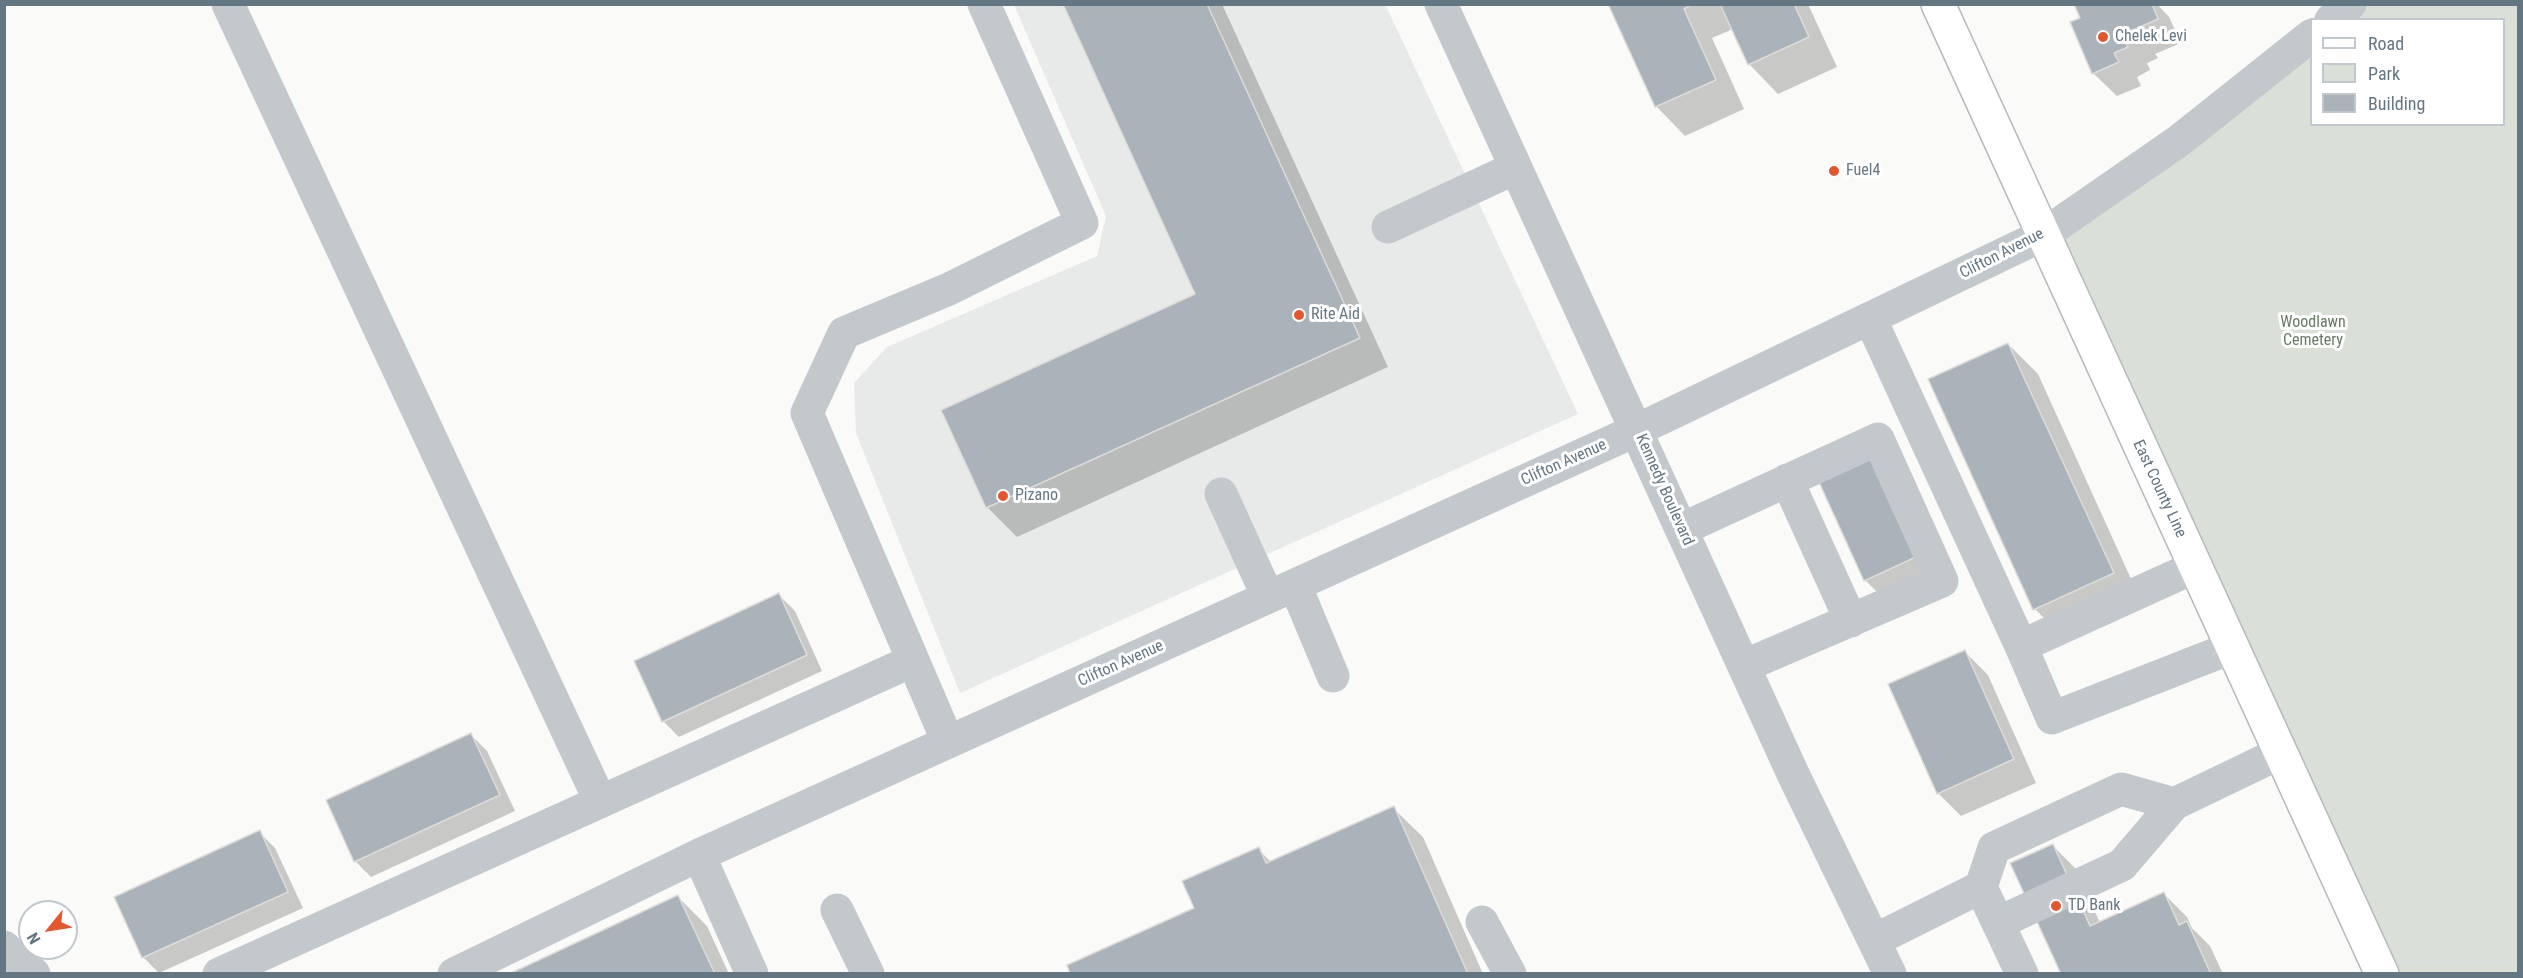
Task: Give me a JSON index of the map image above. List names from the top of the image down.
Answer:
{
  "streets": {
    "main road": ["East County Line"],
    "street": ["Clifton Avenue", "Kennedy Boulevard"]
  },
  "crossings": [
    ["Clifton Avenue", "East County Line"],
    ["Clifton Avenue", "Kennedy Boulevard"]
  ],
  "parks": ["Woodlawn Cemetery"],
  "places": [
    "Chelek Levi",
    "Fuel4",
    "Rite Aid",
    "Pizano",
    "TD Bank"
  ],
  "legend": ["Road", "Park", "Building"],
  "north": "bottom left"
}
